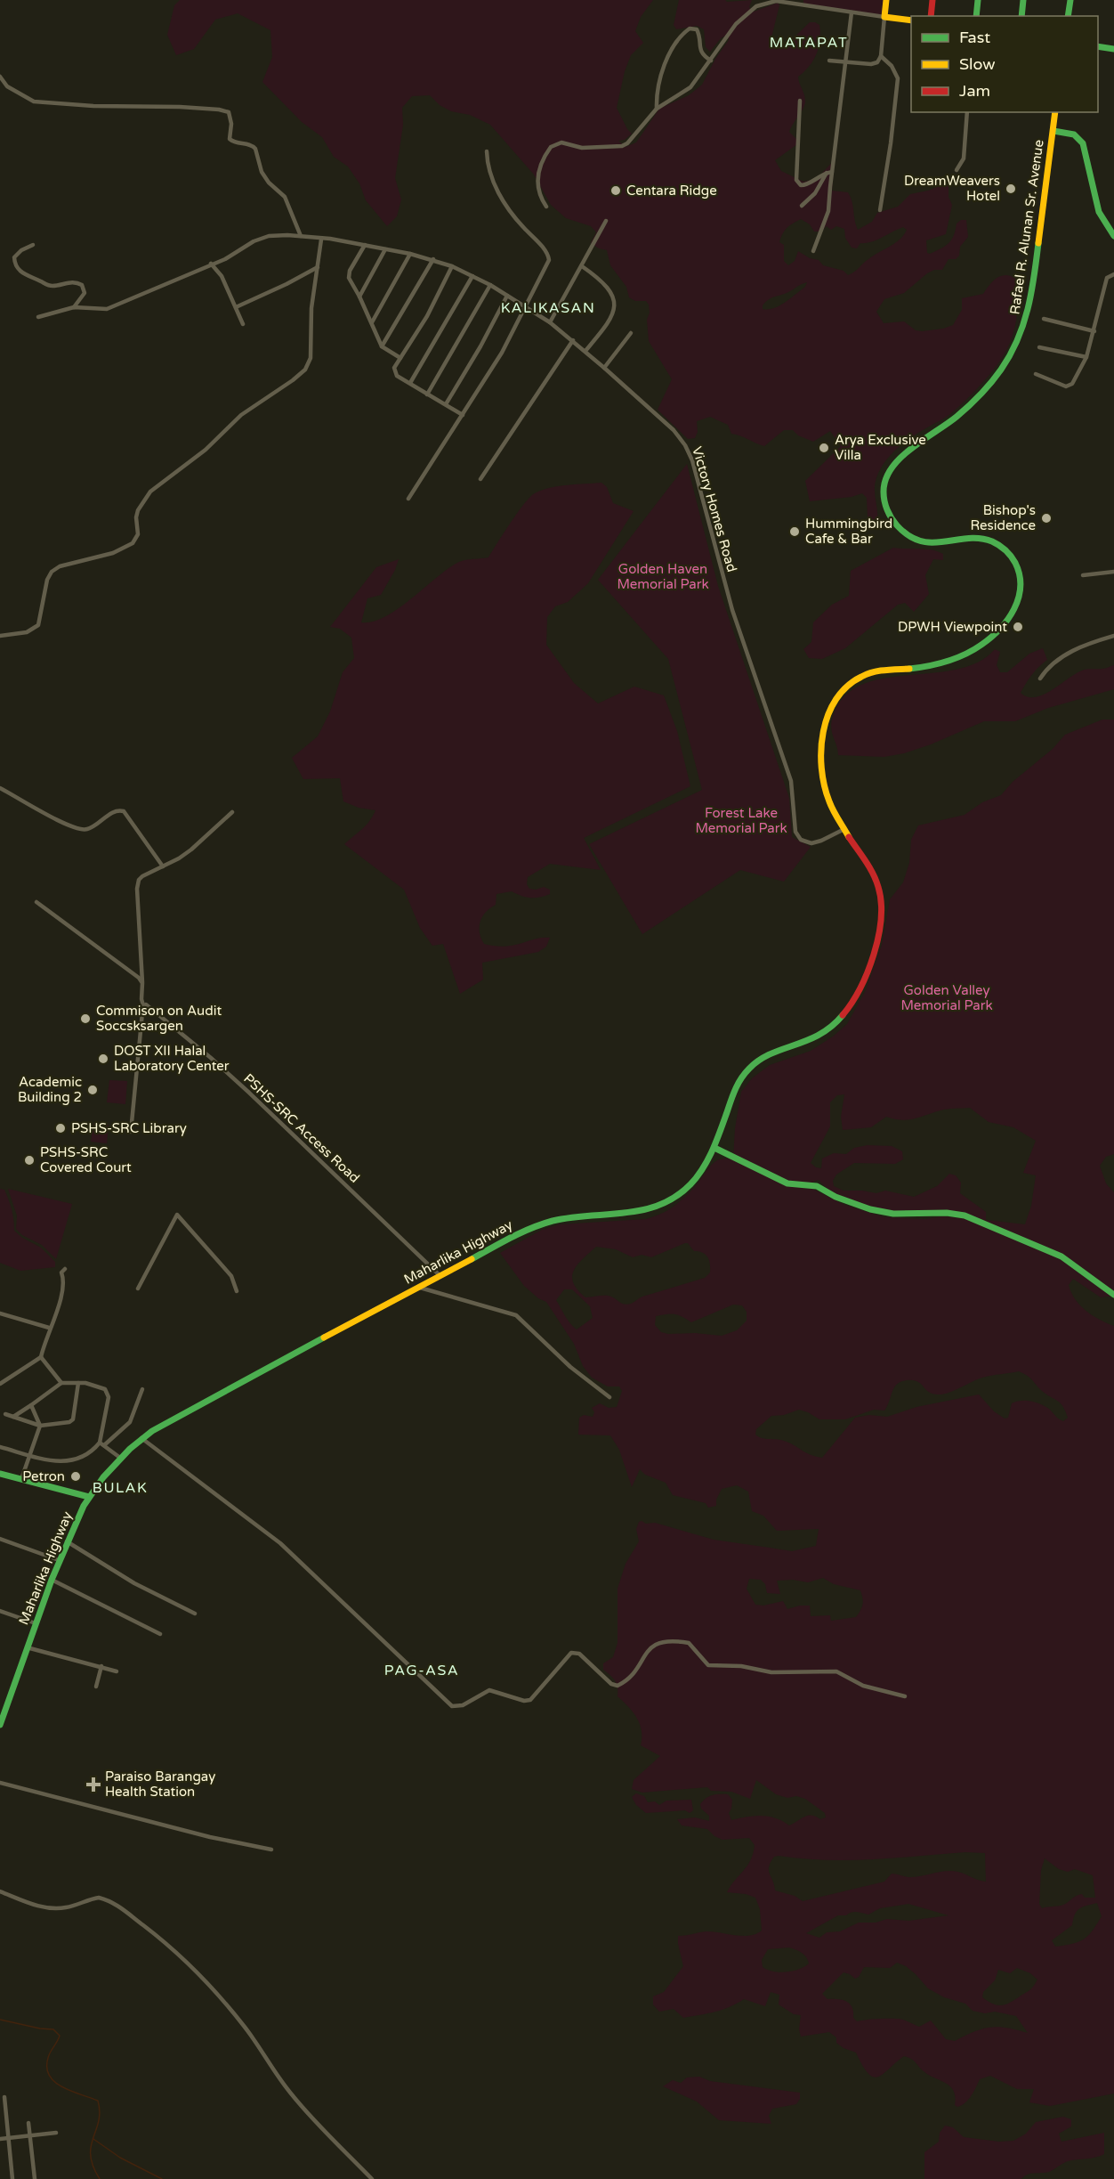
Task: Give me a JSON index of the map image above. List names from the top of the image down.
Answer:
{
  "streets": {
    "main road": ["Rafael R. Alunan Sr. Avenue", "Maharlika Highway"],
    "street": ["Victory Homes Road", "PSHS-SRC Access Road"]
  },
  "crossings": [
    ["Rafael R. Alunan Sr. Avenue", "Victory Homes Road"],
    ["Rafael R. Alunan Sr. Avenue", "Maharlika Highway"],
    ["Victory Homes Road", "Maharlika Highway"],
    ["PSHS-SRC Access Road", "Maharlika Highway"]
  ],
  "districts": [
    "MATAPAT",
    "KALIKASAN",
    "BULAK",
    "PAG-ASA"
  ],
  "parks": ["Golden Haven Memorial Park", "Forest Lake Memorial Park", "Golden Valley Memorial Park"],
  "places": {
    "other": [
      "DreamWeavers Hotel",
      "Centara Ridge",
      "Arya Exclusive Villa",
      "Bishop's Residence",
      "Hummingbird Cafe & Bar",
      "DPWH Viewpoint",
      "Commison on Audit Soccsksargen",
      "DOST XII Halal Laboratory Center",
      "Academic Building 2",
      "PSHS-SRC Library",
      "PSHS-SRC Covered Court",
      "Petron"
    ],
    "health": ["Paraiso Barangay Health Station"]
  },
  "legend": ["Fast", "Slow", "Jam"]
}
